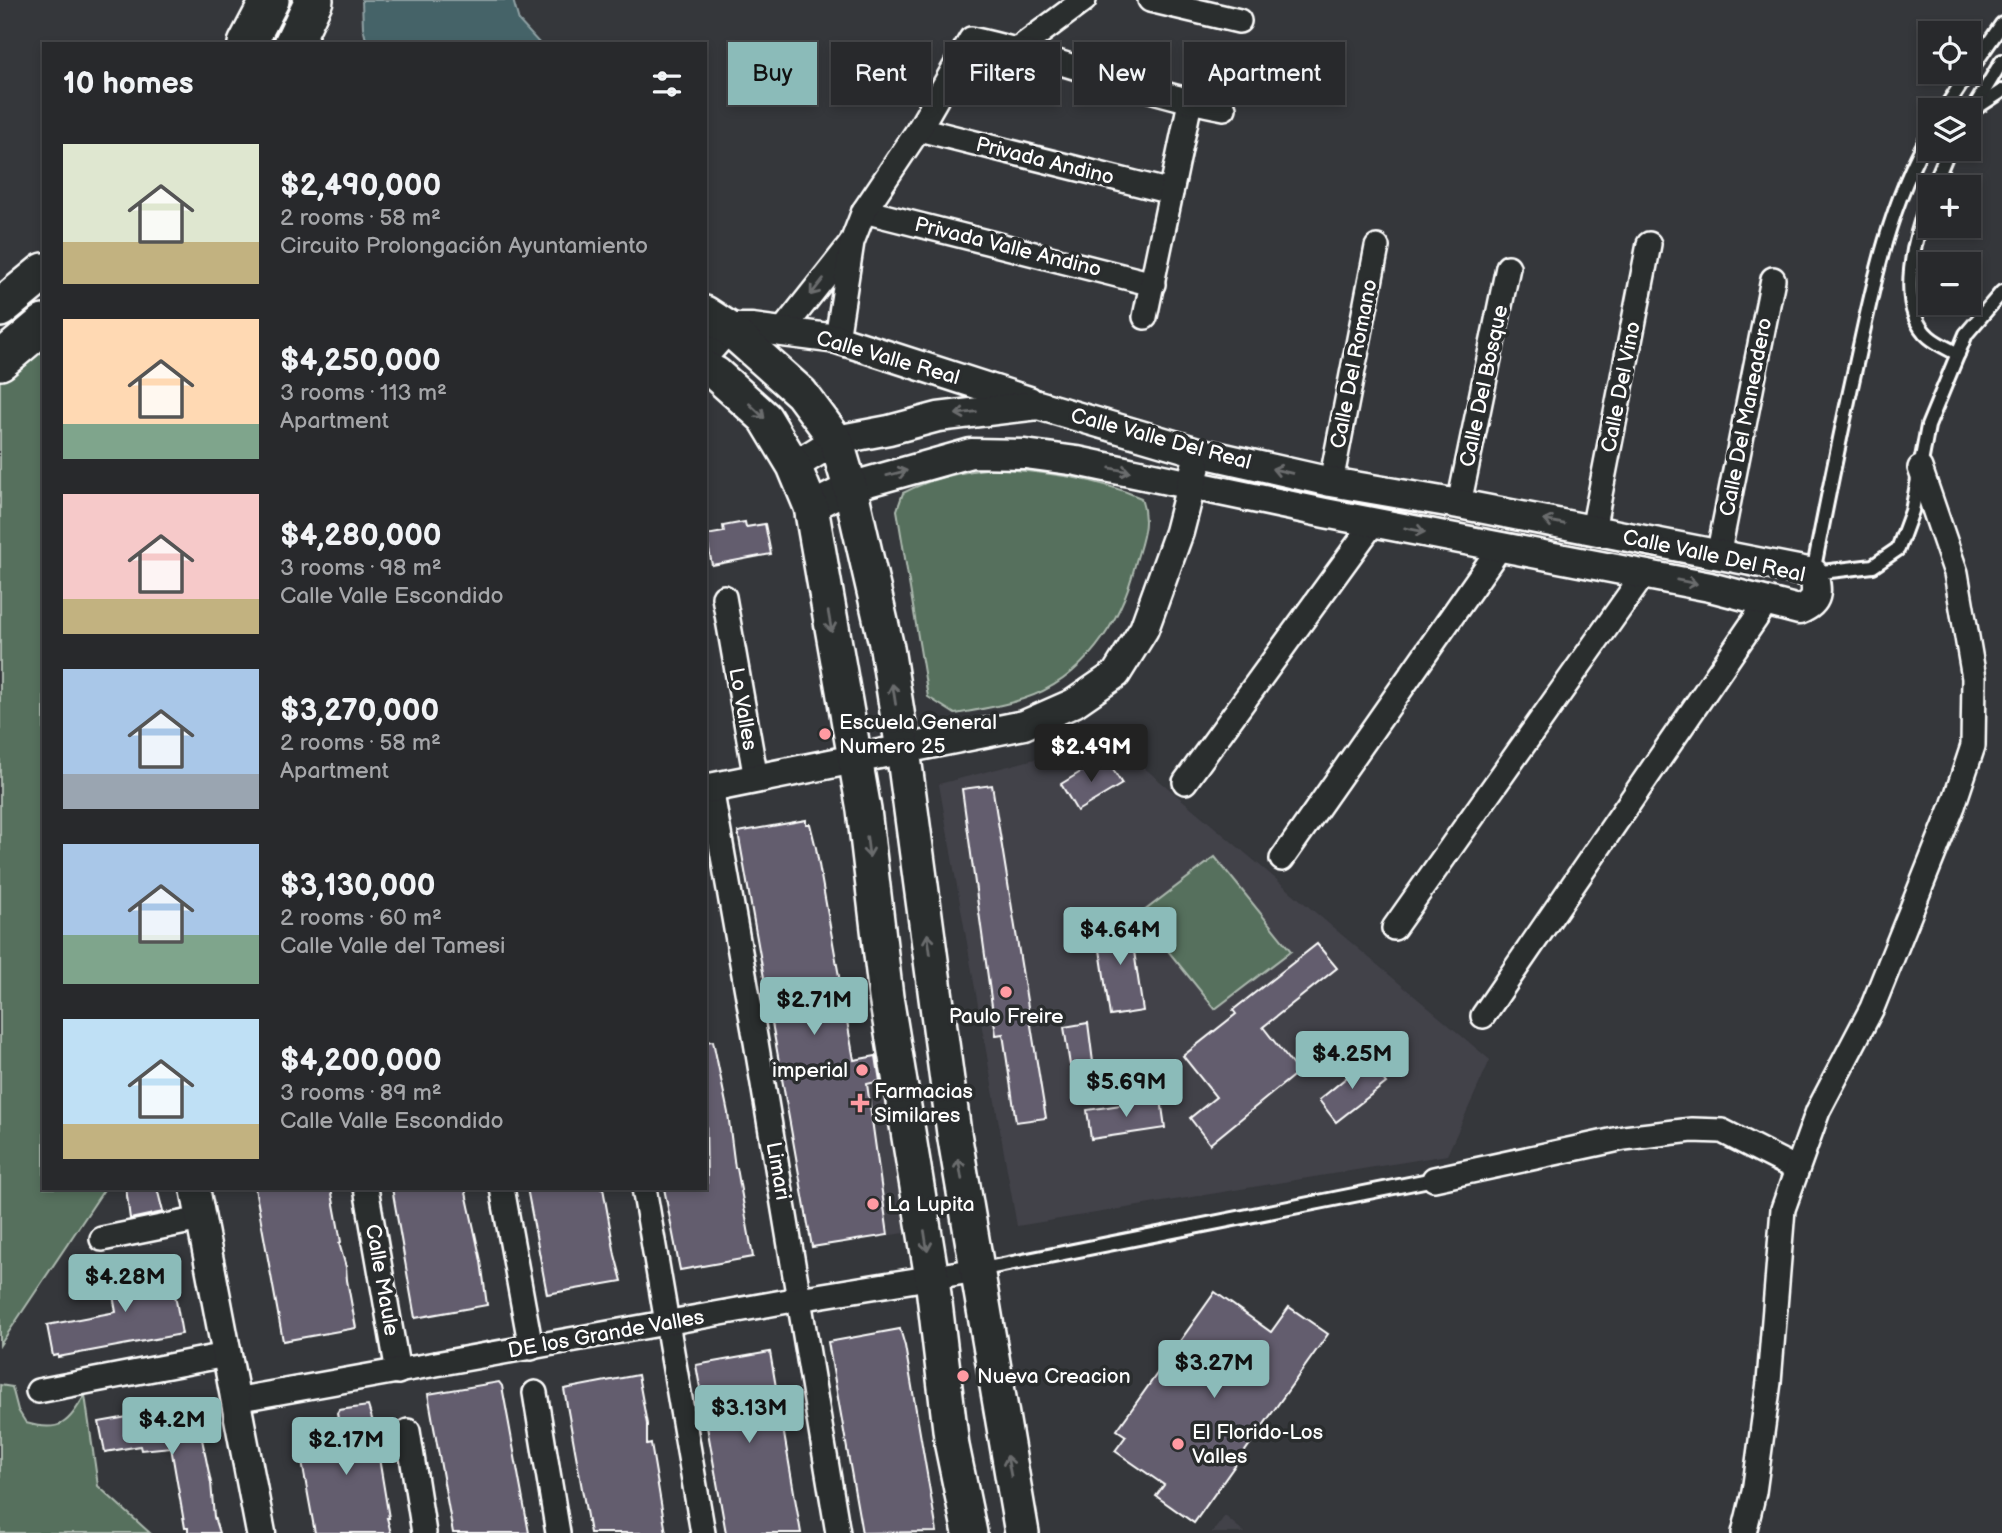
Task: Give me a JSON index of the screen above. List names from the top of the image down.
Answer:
{
  "streets": {
    "street": [
      "Privada Andino",
      "Privada Valle Andino",
      "Calle Valle Real",
      "Calle Del Romano",
      "Calle Del Bosque",
      "Calle Del Vino",
      "Calle Del Maneadero",
      "Calle Valle Del Real",
      "Lo Valles",
      "Limari",
      "Calle Maule",
      "DE los Grande Valles"
    ]
  },
  "crossings": [
    ["Calle Valle Real", "Calle Valle Del Real"],
    ["Calle Del Romano", "Calle Valle Del Real"],
    ["Calle Del Bosque", "Calle Valle Del Real"],
    ["Calle Del Vino", "Calle Valle Del Real"],
    ["Calle Del Maneadero", "Calle Valle Del Real"],
    ["Limari", "DE los Grande Valles"],
    ["Calle Maule", "DE los Grande Valles"]
  ],
  "places": {
    "other": [
      "Escuela General Numero 25",
      "Paulo Freire",
      "imperial",
      "La Lupita",
      "Nueva Creacion",
      "El Florido-Los Valles"
    ],
    "health": ["Farmacias Similares"]
  },
  "page": {
    "map_buttons": ["+", "−"],
    "chip": [
      "Buy",
      "Rent",
      "Filters",
      "New",
      "Apartment"
    ],
    "heading": "10 homes",
    "list": [
      {
        "name": "$2,490,000",
        "note": "2 rooms · 58 m² · Circuito Prolongación Ayuntamiento"
      },
      {
        "name": "$4,250,000",
        "note": "3 rooms · 113 m² · Apartment"
      },
      {
        "name": "$4,280,000",
        "note": "3 rooms · 98 m² · Calle Valle Escondido"
      },
      {
        "name": "$3,270,000",
        "note": "2 rooms · 58 m² · Apartment"
      },
      {
        "name": "$3,130,000",
        "note": "2 rooms · 60 m² · Calle Valle del Tamesi"
      },
      {
        "name": "$4,200,000",
        "note": "3 rooms · 89 m² · Calle Valle Escondido"
      }
    ],
    "price": [
      "$2.49M",
      "$4.64M",
      "$2.71M",
      "$4.25M",
      "$5.69M",
      "$4.28M",
      "$3.27M",
      "$3.13M",
      "$4.2M",
      "$2.17M"
    ]
  }
}
